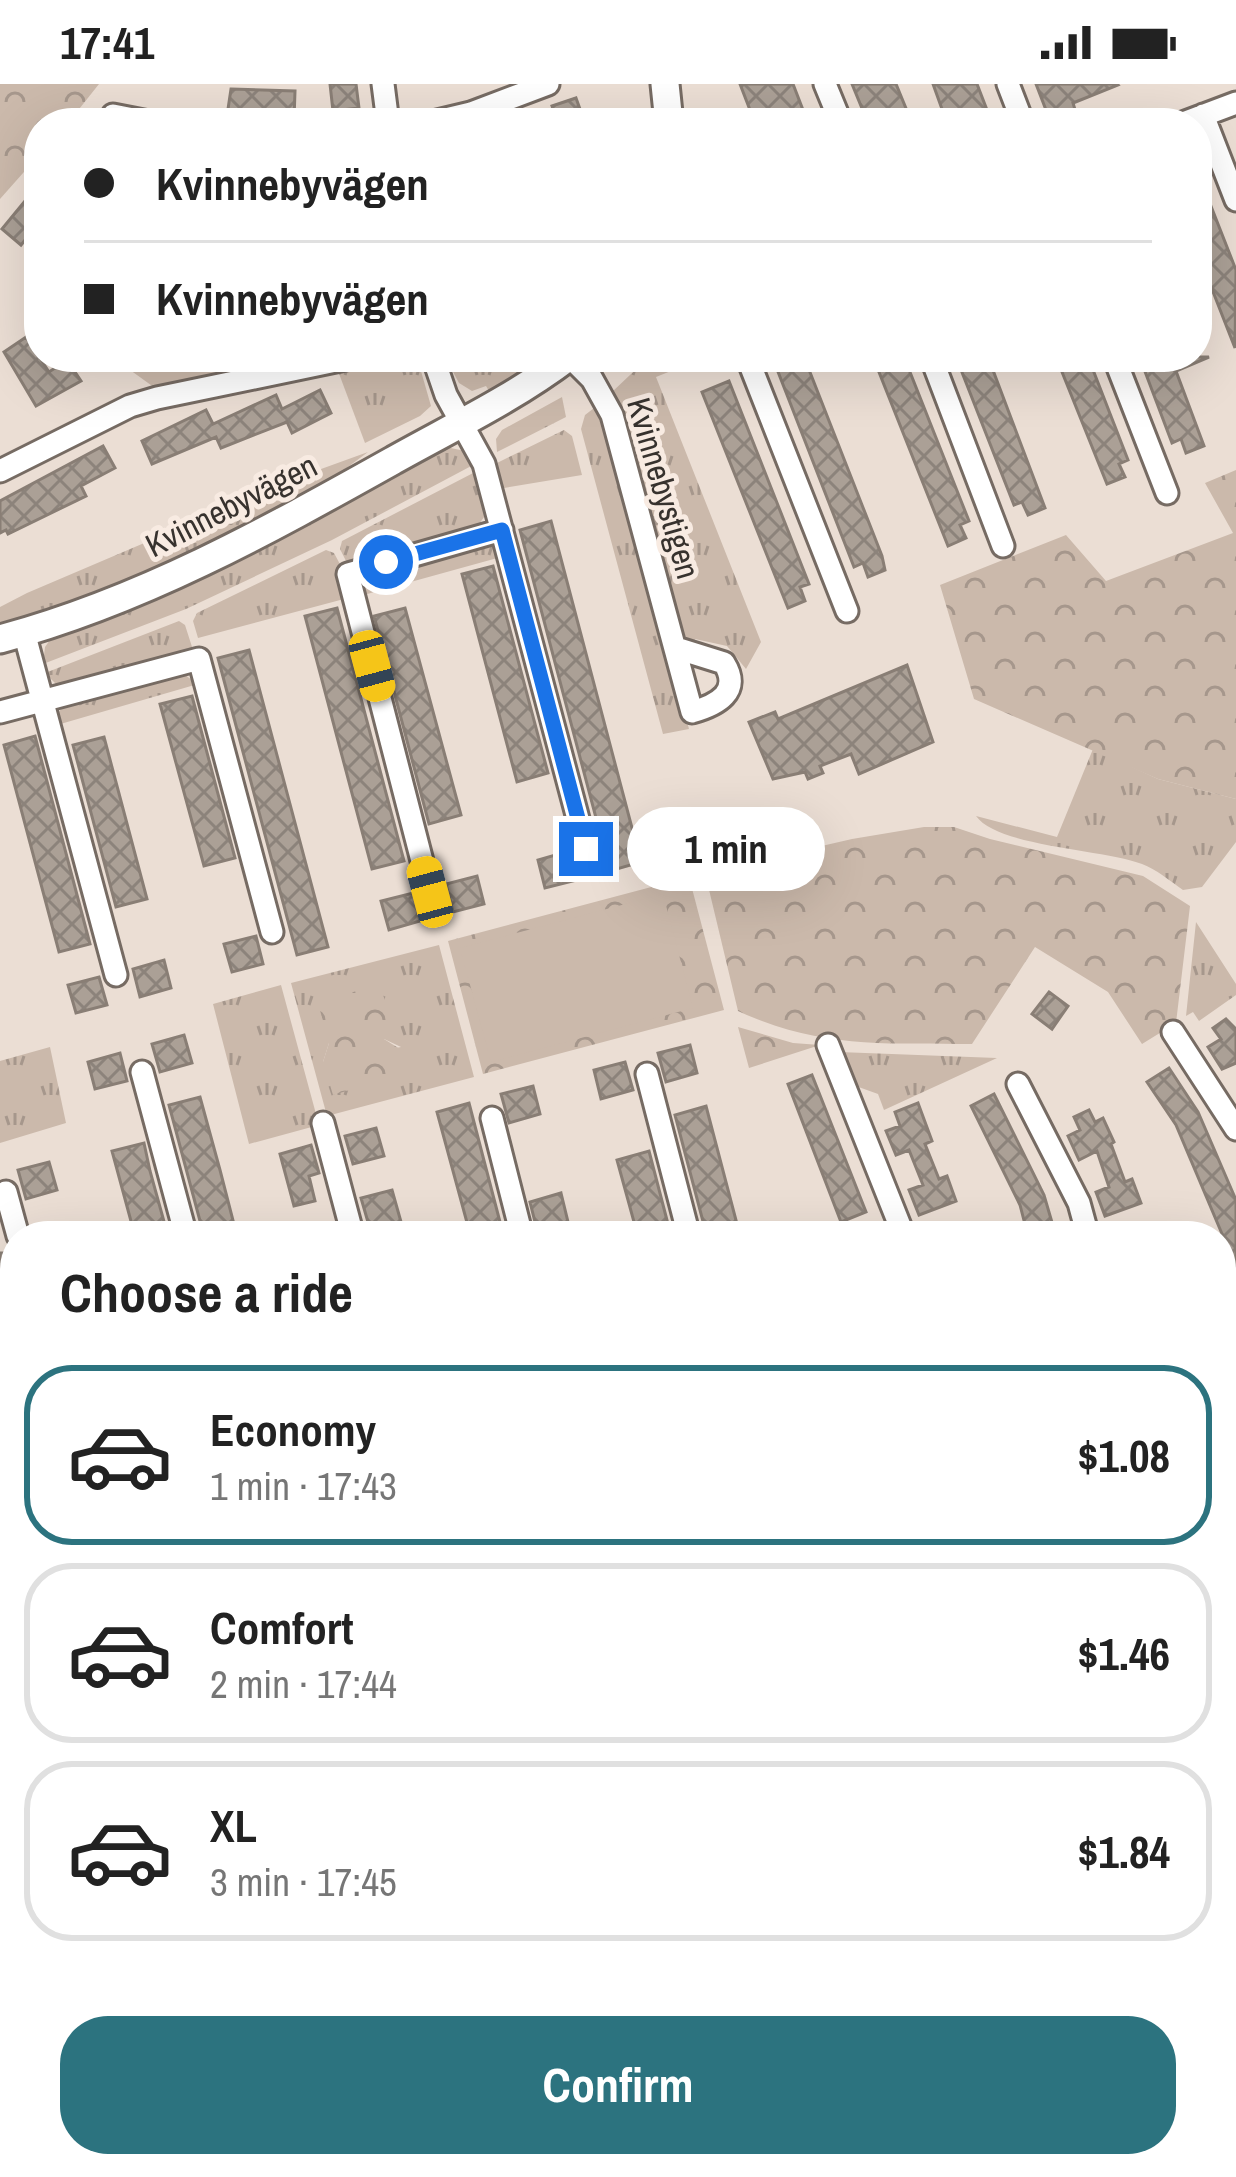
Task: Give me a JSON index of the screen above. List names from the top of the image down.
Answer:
{
  "streets": {
    "street": ["Kvinnebystigen", "Kvinnebyvägen"]
  },
  "page": {
    "status": "17:41",
    "banner": ["Kvinnebyvägen", "Kvinnebyvägen"],
    "bubble": "1 min",
    "heading": "Choose a ride",
    "list": [
      {
        "name": "Economy",
        "note": "1 min · 17:43",
        "value": "$1.08"
      },
      {
        "name": "Comfort",
        "note": "2 min · 17:44",
        "value": "$1.46"
      },
      {
        "name": "XL",
        "note": "3 min · 17:45",
        "value": "$1.84"
      }
    ],
    "buttons": "Confirm"
  }
}
